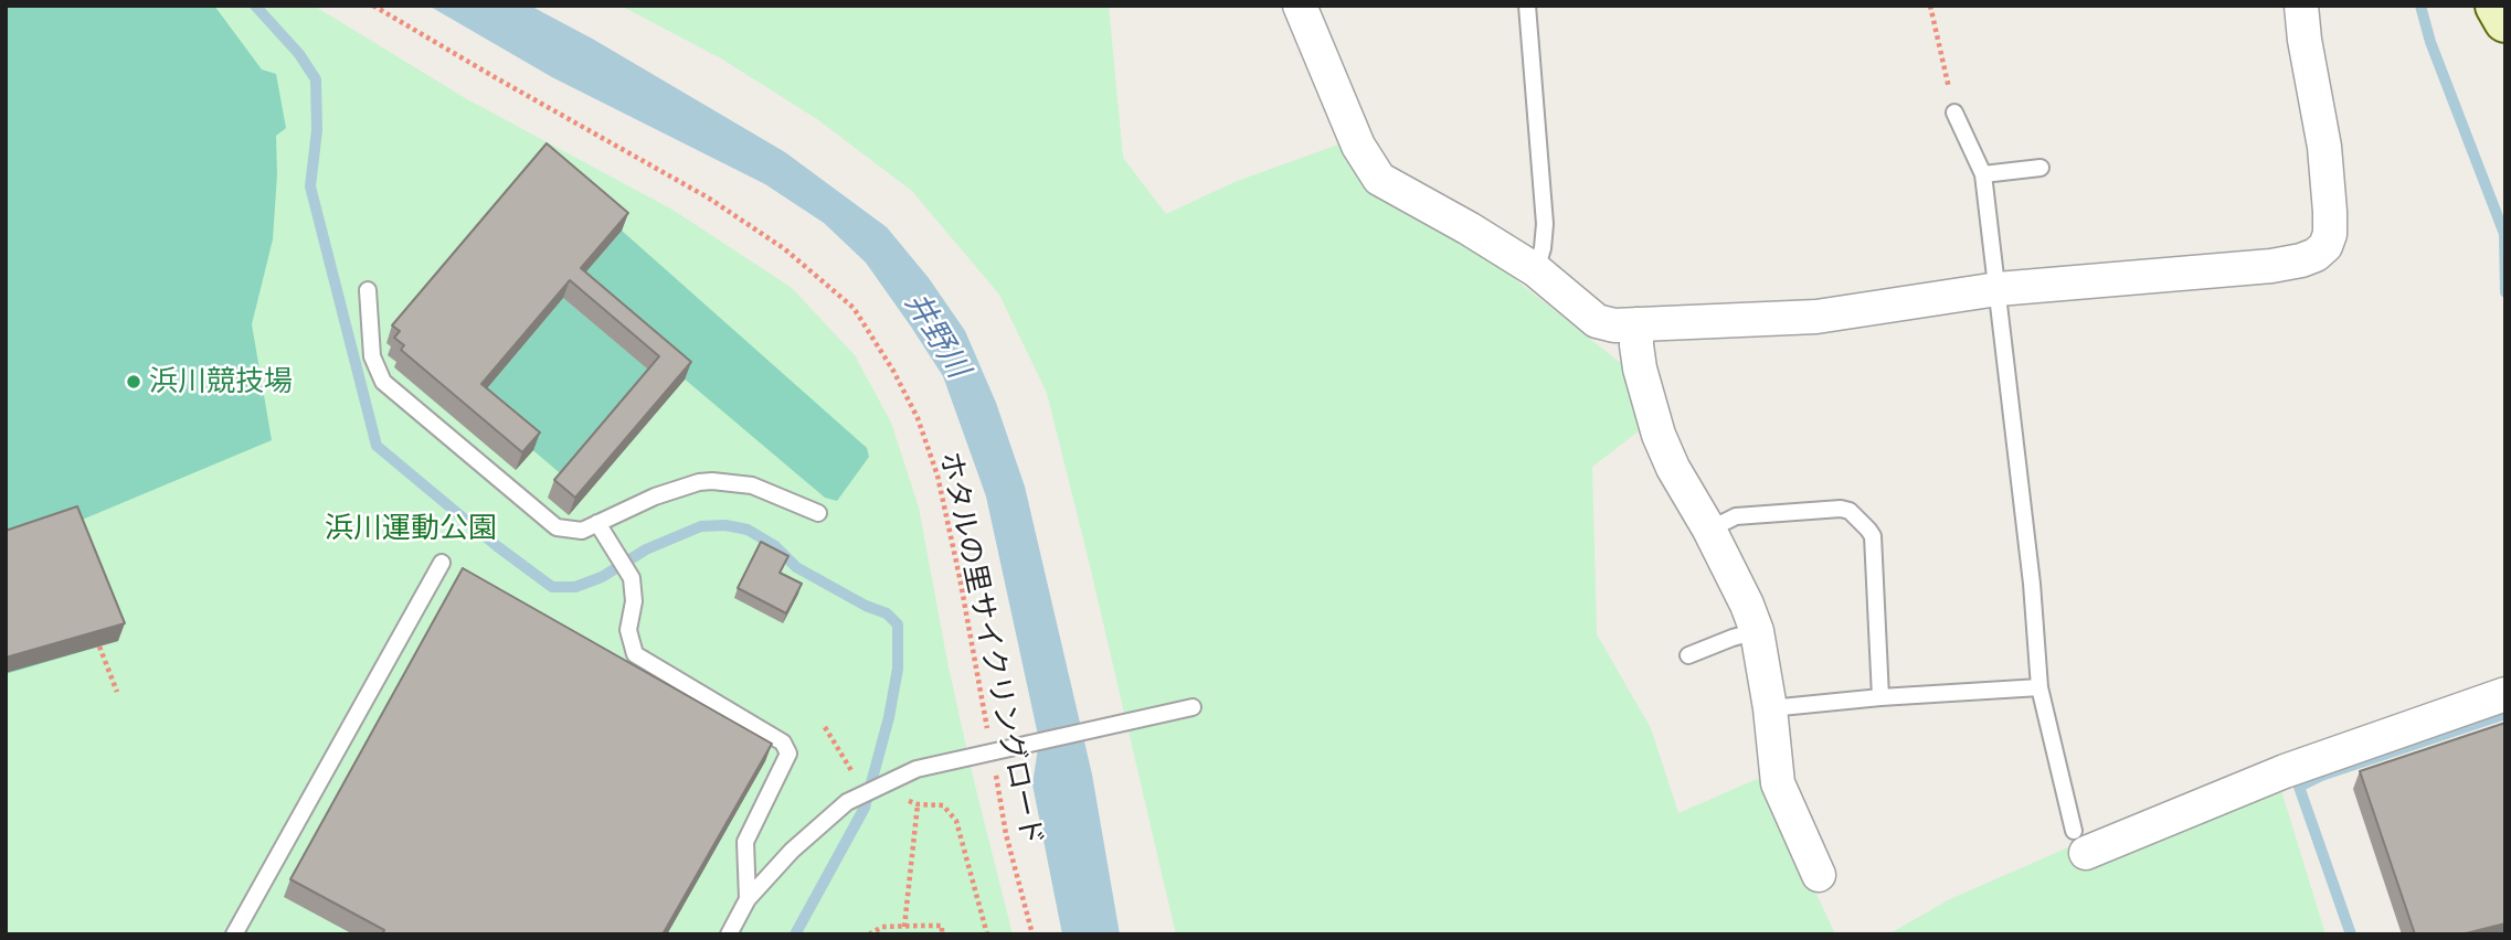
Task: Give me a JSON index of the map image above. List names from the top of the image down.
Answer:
{
  "streets": {
    "path": ["ホタルの里サイクリングロード"]
  },
  "water": ["井野川"],
  "parks": ["浜川運動公園"],
  "places": ["浜川競技場"]
}
